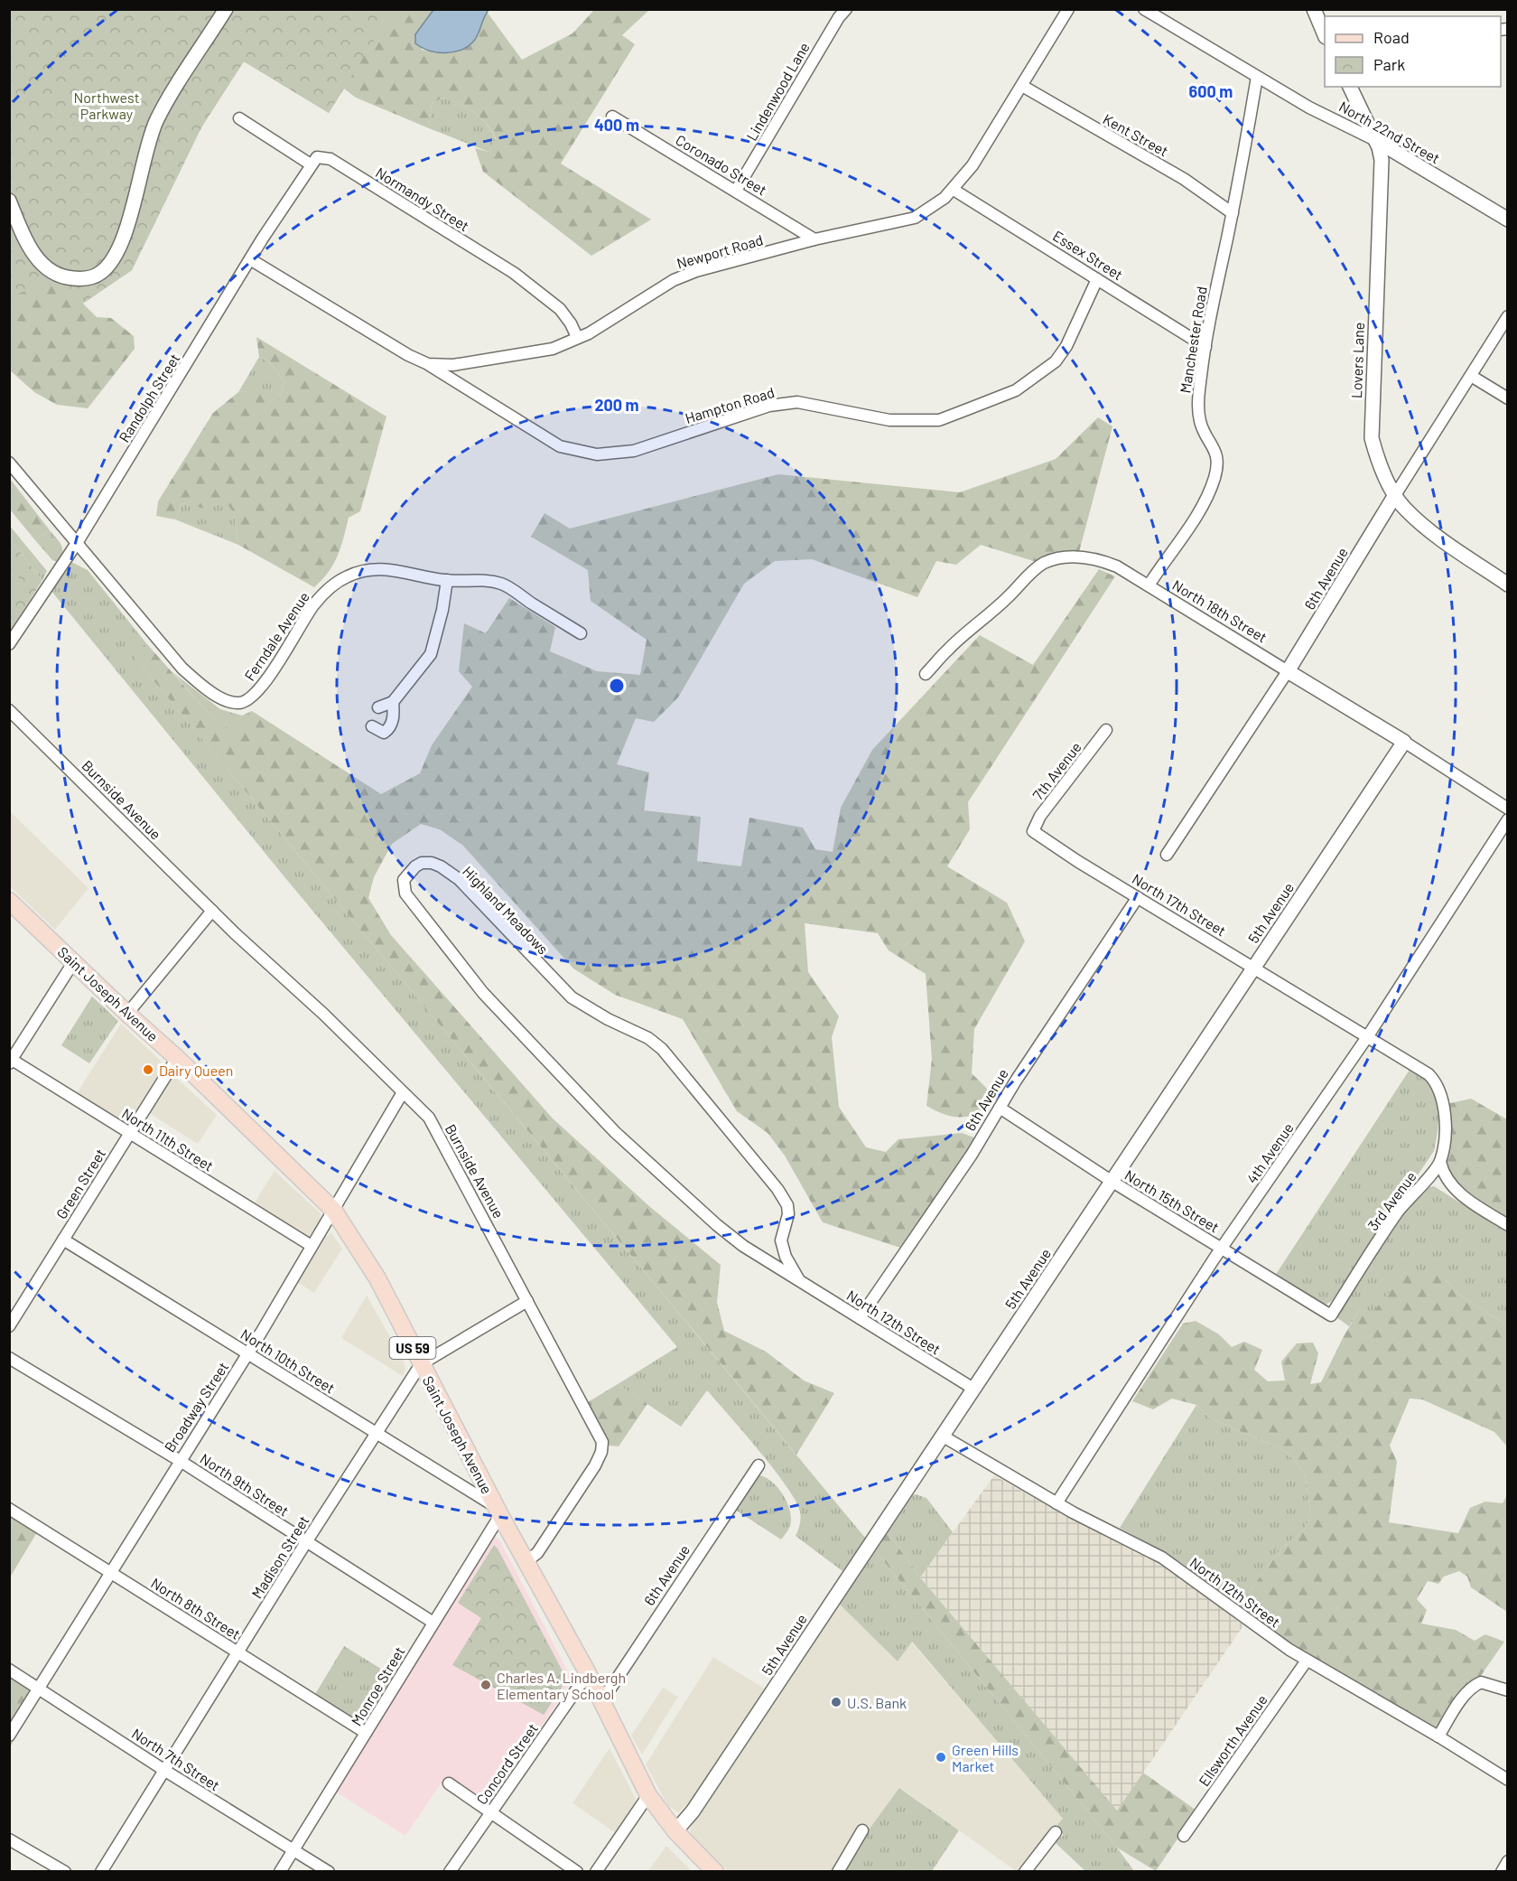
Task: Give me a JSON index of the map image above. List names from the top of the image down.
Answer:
{
  "streets": {
    "main road": ["Saint Joseph Avenue", "US 59"],
    "street": [
      "Lindenwood Lane",
      "North 22nd Street",
      "Kent Street",
      "Coronado Street",
      "Normandy Street",
      "Newport Road",
      "Essex Street",
      "Manchester Road",
      "Lovers Lane",
      "Randolph Street",
      "Hampton Road",
      "6th Avenue",
      "North 18th Street",
      "Ferndale Avenue",
      "7th Avenue",
      "Burnside Avenue",
      "North 17th Street",
      "Highland Meadows",
      "5th Avenue",
      "North 11th Street",
      "4th Avenue",
      "Green Street",
      "North 15th Street",
      "3rd Avenue",
      "North 12th Street",
      "North 10th Street",
      "Broadway Street",
      "North 9th Street",
      "Madison Street",
      "North 8th Street",
      "Monroe Street",
      "Ellsworth Avenue",
      "North 7th Street",
      "Concord Street"
    ]
  },
  "crossings": [
    ["Lindenwood Lane", "Coronado Street"],
    ["North 22nd Street", "Manchester Road"],
    ["North 22nd Street", "Lovers Lane"],
    ["Kent Street", "Newport Road"],
    ["Kent Street", "Manchester Road"],
    ["Coronado Street", "Newport Road"],
    ["Normandy Street", "Newport Road"],
    ["Normandy Street", "Randolph Street"],
    ["Newport Road", "Essex Street"],
    ["Newport Road", "Randolph Street"],
    ["Newport Road", "Hampton Road"],
    ["Essex Street", "Manchester Road"],
    ["Essex Street", "Hampton Road"],
    ["Manchester Road", "North 18th Street"],
    ["Lovers Lane", "6th Avenue"],
    ["Randolph Street", "Ferndale Avenue"],
    ["6th Avenue", "North 18th Street"],
    ["6th Avenue", "North 17th Street"],
    ["6th Avenue", "Saint Joseph Avenue"],
    ["6th Avenue", "North 15th Street"],
    ["6th Avenue", "North 12th Street"],
    ["North 18th Street", "5th Avenue"],
    ["7th Avenue", "North 17th Street"],
    ["Burnside Avenue", "Saint Joseph Avenue"],
    ["Burnside Avenue", "Broadway Street"],
    ["Burnside Avenue", "Madison Street"],
    ["North 17th Street", "5th Avenue"],
    ["North 17th Street", "4th Avenue"],
    ["North 17th Street", "3rd Avenue"],
    ["Highland Meadows", "North 12th Street"],
    ["5th Avenue", "Saint Joseph Avenue"],
    ["5th Avenue", "North 15th Street"],
    ["5th Avenue", "North 12th Street"],
    ["Saint Joseph Avenue", "Green Street"],
    ["Saint Joseph Avenue", "North 10th Street"],
    ["Saint Joseph Avenue", "Broadway Street"],
    ["Saint Joseph Avenue", "Madison Street"],
    ["Saint Joseph Avenue", "Monroe Street"],
    ["Saint Joseph Avenue", "Concord Street"],
    ["North 11th Street", "Green Street"],
    ["North 11th Street", "Broadway Street"],
    ["4th Avenue", "North 15th Street"],
    ["4th Avenue", "North 12th Street"],
    ["Green Street", "North 10th Street"],
    ["North 15th Street", "3rd Avenue"],
    ["North 12th Street", "Ellsworth Avenue"],
    ["North 10th Street", "Broadway Street"],
    ["North 10th Street", "Madison Street"],
    ["North 10th Street", "Monroe Street"],
    ["Broadway Street", "North 9th Street"],
    ["Broadway Street", "North 8th Street"],
    ["Broadway Street", "North 7th Street"],
    ["North 9th Street", "Madison Street"],
    ["North 9th Street", "Monroe Street"],
    ["Madison Street", "North 8th Street"],
    ["Madison Street", "North 7th Street"],
    ["North 8th Street", "Monroe Street"],
    ["Monroe Street", "North 7th Street"]
  ],
  "parks": ["Northwest Parkway"],
  "places": [
    "Dairy Queen",
    "Charles A. Lindbergh Elementary School",
    "U.S. Bank",
    "Green Hills Market"
  ],
  "legend": ["Road", "Park"],
  "rings": ["600 m", "400 m", "200 m"]
}
